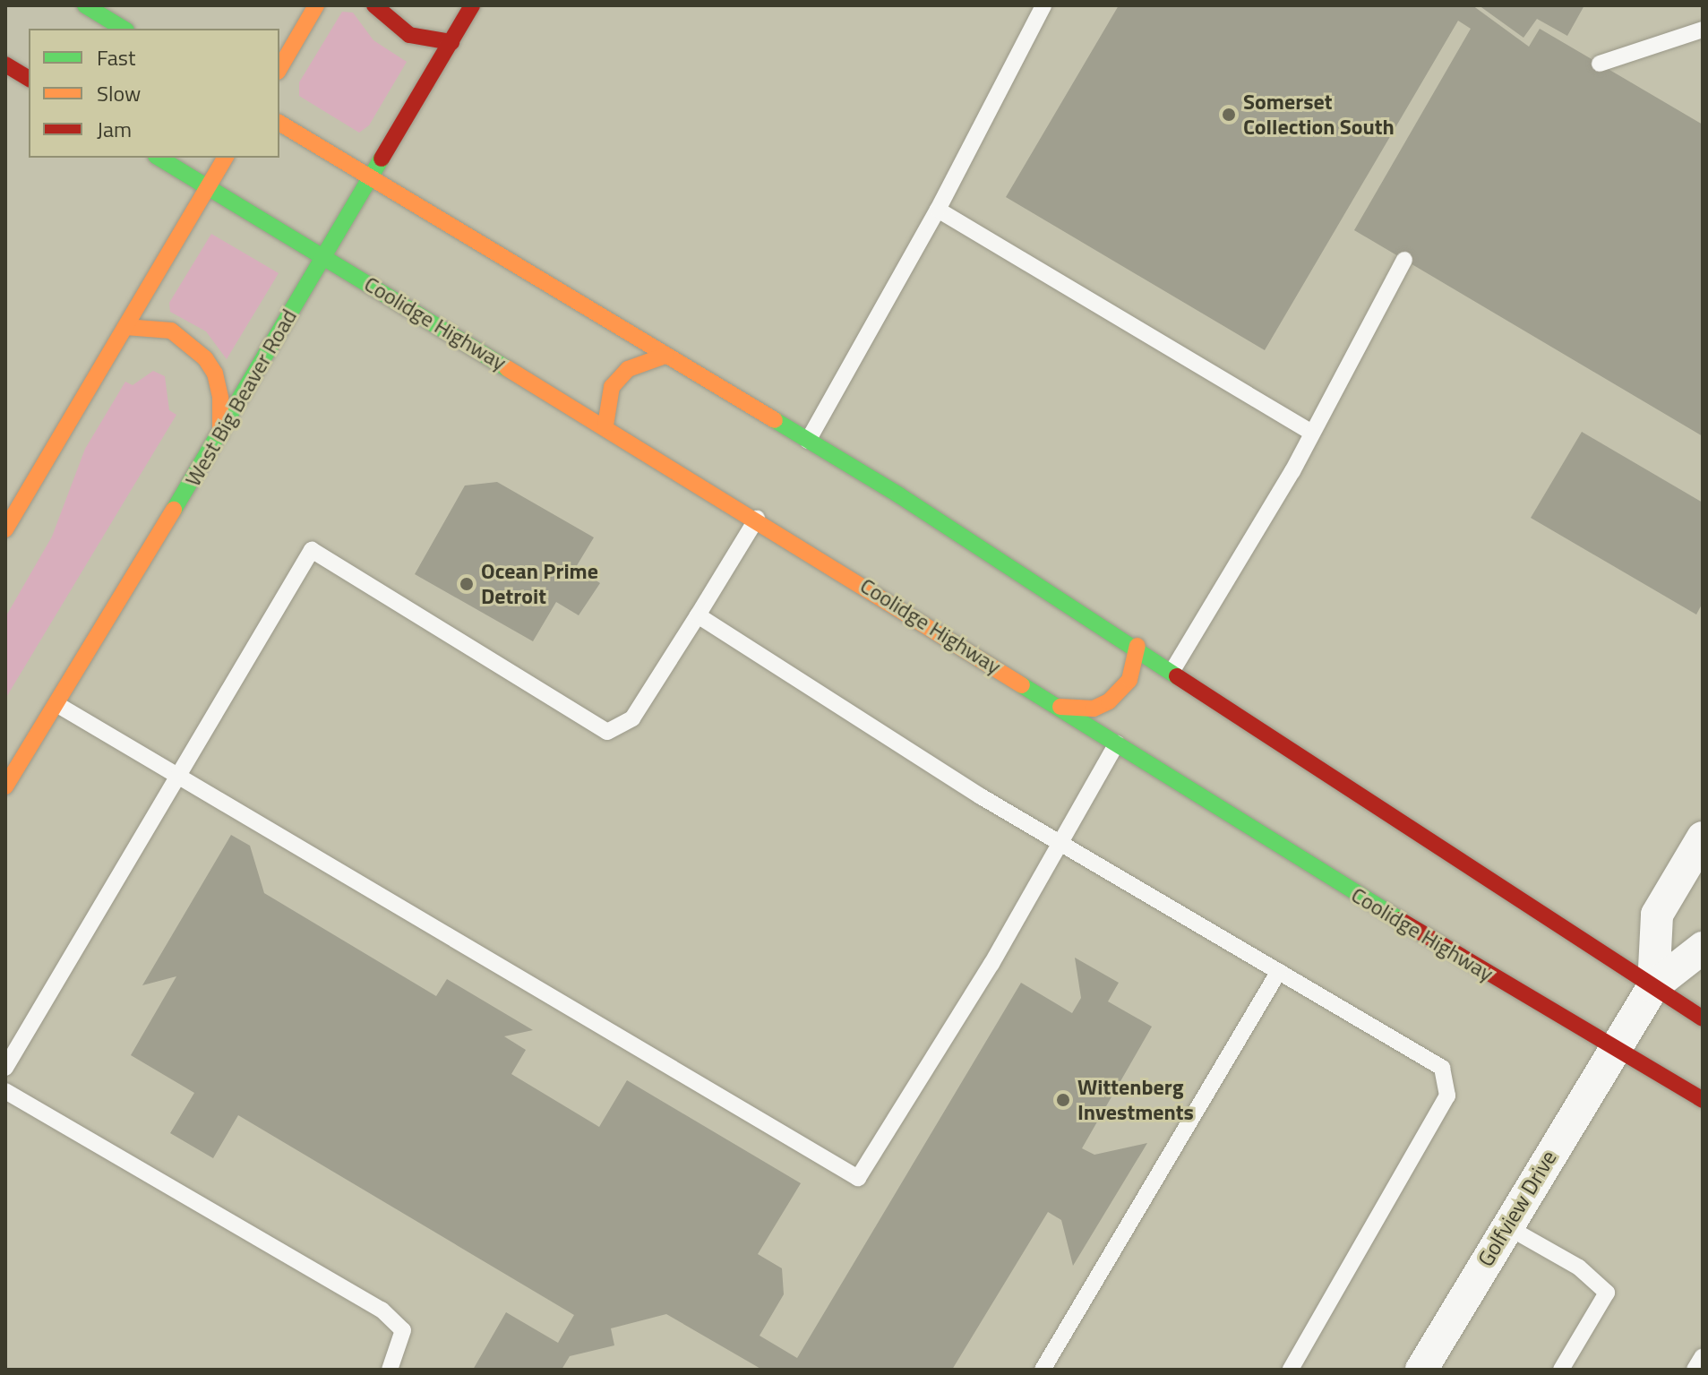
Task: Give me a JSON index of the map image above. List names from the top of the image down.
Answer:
{
  "streets": {
    "main road": ["Coolidge Highway", "West Big Beaver Road"],
    "street": ["Golfview Drive"]
  },
  "crossings": [
    ["Coolidge Highway", "West Big Beaver Road"],
    ["Coolidge Highway", "Golfview Drive"]
  ],
  "places": ["Somerset Collection South", "Ocean Prime Detroit", "Wittenberg Investments"],
  "legend": ["Fast", "Slow", "Jam"]
}
